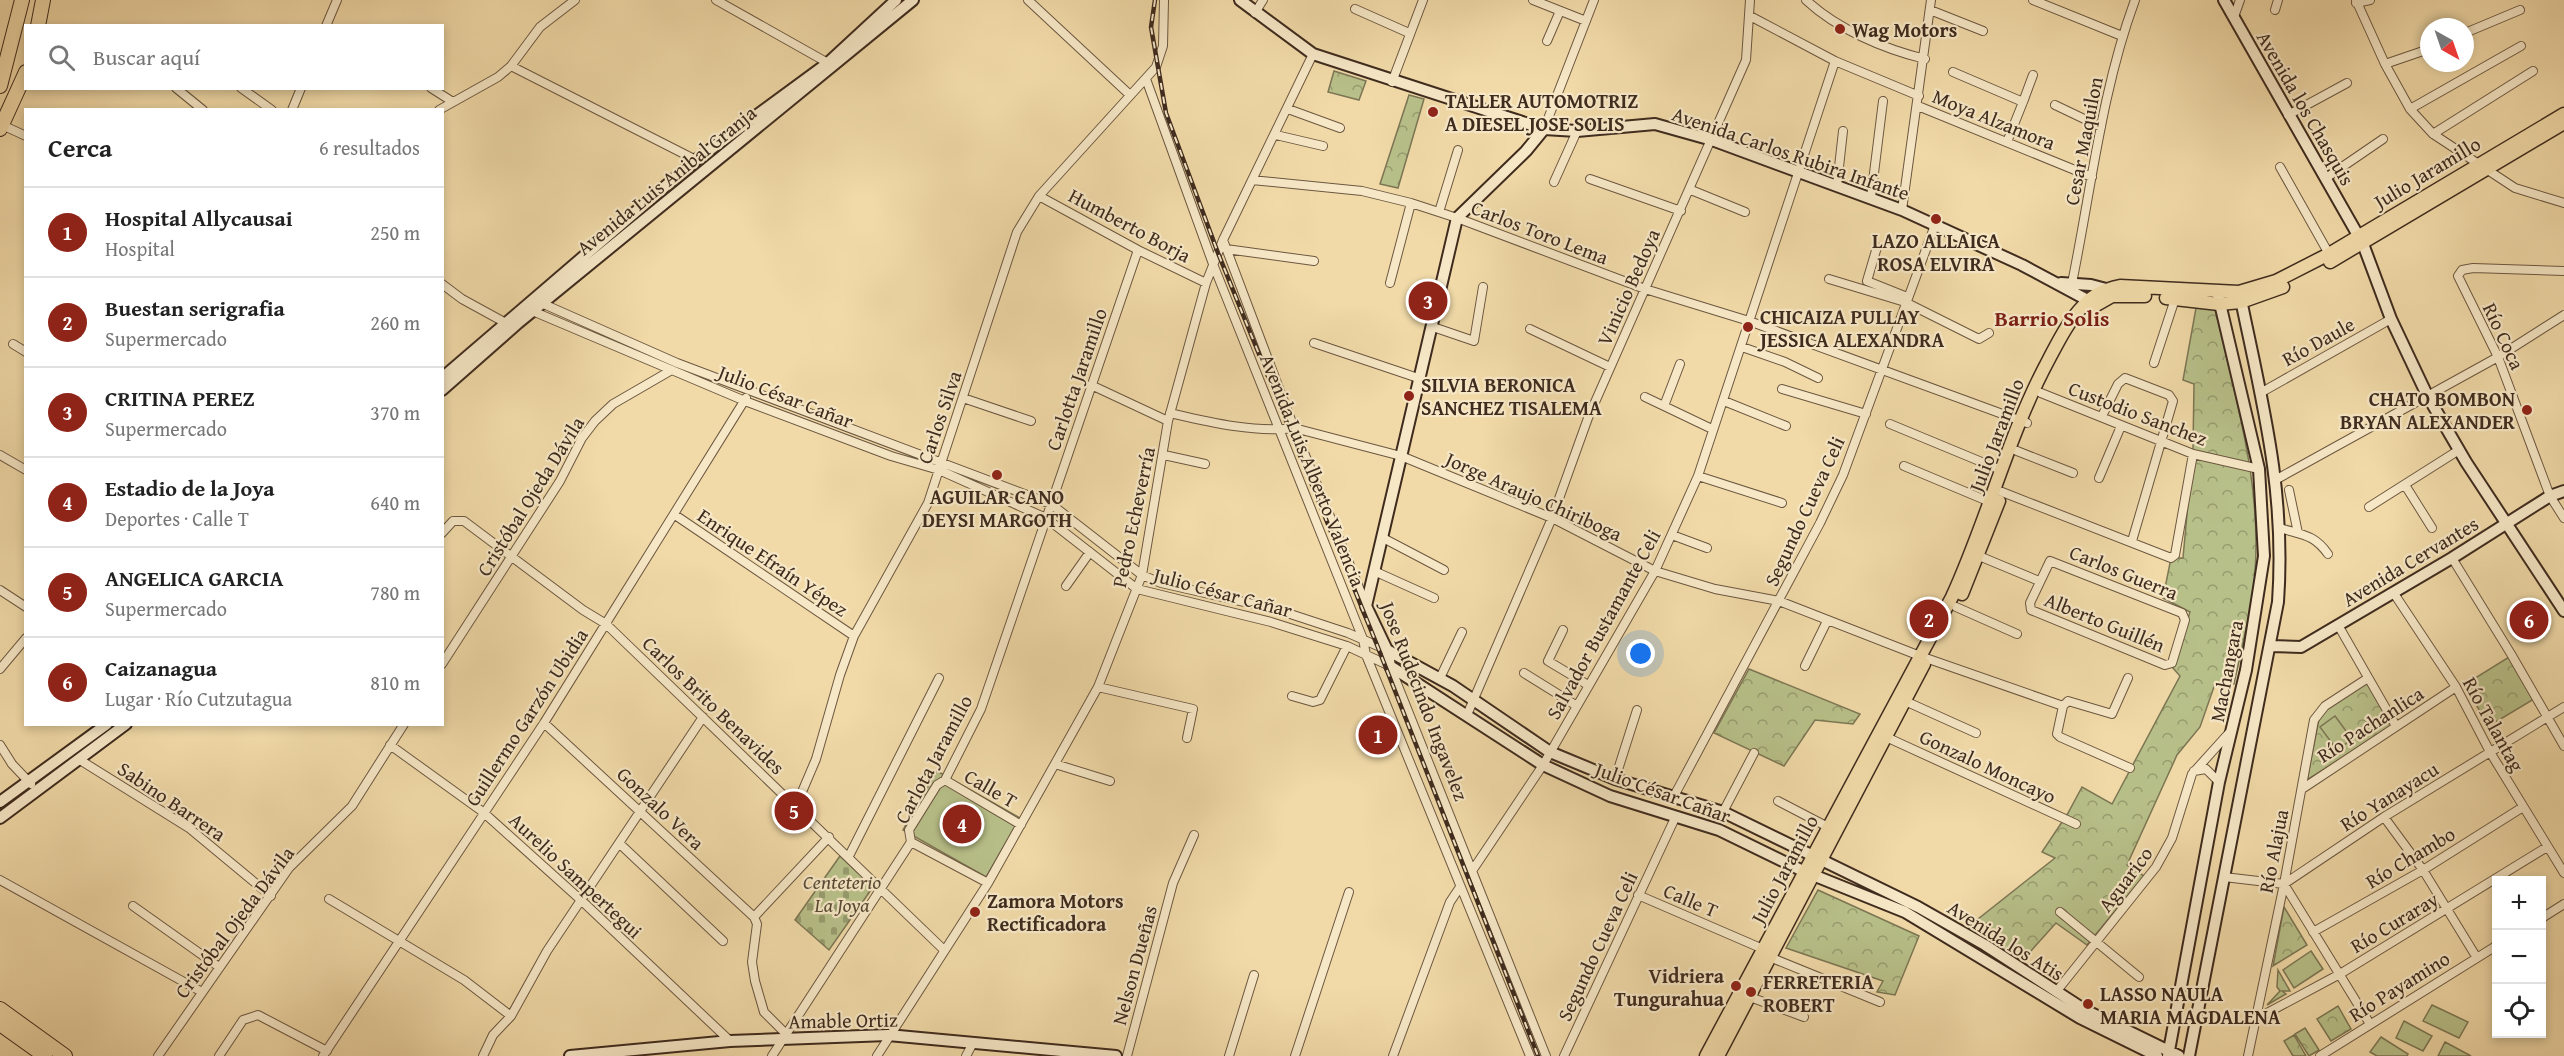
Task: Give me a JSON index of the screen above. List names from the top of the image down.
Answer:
{
  "streets": {
    "main road": ["Julio Jaramillo"],
    "street": [
      "Avenida los Chasquis",
      "Moya Alzamora",
      "Cesar Maquilon",
      "Avenida Carlos Rubira Infante",
      "Avenida Luis Anibal Granja",
      "Humberto Borja",
      "Carlos Toro Lema",
      "Vinicio Bedoya",
      "Río Coca",
      "Río Daule",
      "Carlotta Jaramillo",
      "Julio César Cañar",
      "Custodio Sanchez",
      "Carlos Silva",
      "Avenida Luis Alberto Valencia",
      "Cristóbal Ojeda Dávila",
      "Jorge Araujo Chiriboga",
      "Segundo Cueva Celi",
      "Pedro Echeverría",
      "Avenida Cervantes",
      "Enrique Efraín Yépez",
      "Carlos Guerra",
      "Alberto Guillén",
      "Salvador Bustamante Celi",
      "Machangara",
      "Jose Rudecindo Ingavelez",
      "Carlos Brito Benavides",
      "Guillermo Garzón Ubidia",
      "Río Pachanlica",
      "Río Talantag",
      "Carlota Jaramillo",
      "Gonzalo Moncayo",
      "Calle T",
      "Río Yanayacu",
      "Sabino Barrera",
      "Gonzalo Vera",
      "Río Alajua",
      "Río Chambo",
      "Aurelio Sampertegui",
      "Aguarico",
      "Río Curaray",
      "Avenida los Atis",
      "Nelson Dueñas",
      "Río Payamino",
      "Amable Ortiz"
    ]
  },
  "crossings": [
    ["Avenida los Chasquis", "Julio Jaramillo"],
    ["Avenida los Chasquis", "Río Daule"],
    ["Avenida los Chasquis", "Avenida Cervantes"],
    ["Moya Alzamora", "Cesar Maquilon"],
    ["Cesar Maquilon", "Avenida Carlos Rubira Infante"],
    ["Avenida Carlos Rubira Infante", "Julio Jaramillo"],
    ["Avenida Carlos Rubira Infante", "Vinicio Bedoya"],
    ["Avenida Carlos Rubira Infante", "Segundo Cueva Celi"],
    ["Avenida Carlos Rubira Infante", "Pedro Echeverría"],
    ["Avenida Carlos Rubira Infante", "Salvador Bustamante Celi"],
    ["Julio Jaramillo", "Julio César Cañar"],
    ["Julio Jaramillo", "Custodio Sanchez"],
    ["Julio Jaramillo", "Jorge Araujo Chiriboga"],
    ["Julio Jaramillo", "Machangara"],
    ["Julio Jaramillo", "Gonzalo Moncayo"],
    ["Julio Jaramillo", "Calle T"],
    ["Julio Jaramillo", "Avenida los Atis"],
    ["Avenida Luis Anibal Granja", "Julio César Cañar"],
    ["Humberto Borja", "Carlotta Jaramillo"],
    ["Humberto Borja", "Carlos Silva"],
    ["Humberto Borja", "Pedro Echeverría"],
    ["Carlos Toro Lema", "Vinicio Bedoya"],
    ["Carlos Toro Lema", "Segundo Cueva Celi"],
    ["Carlos Toro Lema", "Pedro Echeverría"],
    ["Carlos Toro Lema", "Salvador Bustamante Celi"],
    ["Carlos Toro Lema", "Jose Rudecindo Ingavelez"],
    ["Vinicio Bedoya", "Julio César Cañar"],
    ["Vinicio Bedoya", "Jorge Araujo Chiriboga"],
    ["Río Coca", "Avenida Cervantes"],
    ["Río Daule", "Machangara"],
    ["Carlotta Jaramillo", "Julio César Cañar"],
    ["Carlotta Jaramillo", "Jorge Araujo Chiriboga"],
    ["Carlotta Jaramillo", "Carlota Jaramillo"],
    ["Julio César Cañar", "Carlos Silva"],
    ["Julio César Cañar", "Avenida Luis Alberto Valencia"],
    ["Julio César Cañar", "Cristóbal Ojeda Dávila"],
    ["Julio César Cañar", "Segundo Cueva Celi"],
    ["Julio César Cañar", "Pedro Echeverría"],
    ["Julio César Cañar", "Salvador Bustamante Celi"],
    ["Julio César Cañar", "Jose Rudecindo Ingavelez"],
    ["Julio César Cañar", "Guillermo Garzón Ubidia"],
    ["Julio César Cañar", "Carlota Jaramillo"],
    ["Julio César Cañar", "Avenida los Atis"],
    ["Custodio Sanchez", "Machangara"],
    ["Carlos Silva", "Avenida Luis Alberto Valencia"],
    ["Carlos Silva", "Enrique Efraín Yépez"],
    ["Carlos Silva", "Carlos Brito Benavides"],
    ["Avenida Luis Alberto Valencia", "Jorge Araujo Chiriboga"],
    ["Avenida Luis Alberto Valencia", "Pedro Echeverría"],
    ["Cristóbal Ojeda Dávila", "Carlos Brito Benavides"],
    ["Cristóbal Ojeda Dávila", "Sabino Barrera"],
    ["Cristóbal Ojeda Dávila", "Aurelio Sampertegui"],
    ["Jorge Araujo Chiriboga", "Segundo Cueva Celi"],
    ["Jorge Araujo Chiriboga", "Pedro Echeverría"],
    ["Jorge Araujo Chiriboga", "Salvador Bustamante Celi"],
    ["Jorge Araujo Chiriboga", "Jose Rudecindo Ingavelez"],
    ["Segundo Cueva Celi", "Calle T"],
    ["Pedro Echeverría", "Carlos Brito Benavides"],
    ["Pedro Echeverría", "Calle T"],
    ["Pedro Echeverría", "Amable Ortiz"],
    ["Avenida Cervantes", "Machangara"],
    ["Avenida Cervantes", "Río Talantag"],
    ["Enrique Efraín Yépez", "Guillermo Garzón Ubidia"],
    ["Carlos Guerra", "Alberto Guillén"],
    ["Salvador Bustamante Celi", "Jose Rudecindo Ingavelez"],
    ["Machangara", "Aguarico"],
    ["Machangara", "Avenida los Atis"],
    ["Carlos Brito Benavides", "Guillermo Garzón Ubidia"],
    ["Carlos Brito Benavides", "Carlota Jaramillo"],
    ["Guillermo Garzón Ubidia", "Gonzalo Vera"],
    ["Guillermo Garzón Ubidia", "Aurelio Sampertegui"],
    ["Río Pachanlica", "Río Talantag"],
    ["Río Pachanlica", "Río Alajua"],
    ["Río Talantag", "Río Yanayacu"],
    ["Río Talantag", "Río Chambo"],
    ["Río Talantag", "Río Curaray"],
    ["Carlota Jaramillo", "Calle T"],
    ["Carlota Jaramillo", "Amable Ortiz"],
    ["Río Yanayacu", "Río Alajua"],
    ["Río Alajua", "Río Curaray"],
    ["Aurelio Sampertegui", "Amable Ortiz"],
    ["Aguarico", "Avenida los Atis"]
  ],
  "districts": ["Barrio Solis"],
  "parks": ["Centeterio La Joya"],
  "places": [
    "Wag Motors",
    "TALLER AUTOMOTRIZ A DIESEL JOSE SOLIS",
    "LAZO ALLAICA ROSA ELVIRA",
    "CHICAIZA PULLAY JESSICA ALEXANDRA",
    "SILVIA BERONICA SANCHEZ TISALEMA",
    "CHATO BOMBON BRYAN ALEXANDER",
    "AGUILAR CANO DEYSI MARGOTH",
    "Zamora Motors Rectificadora",
    "Vidriera Tungurahua",
    "FERRETERIA ROBERT",
    "LASSO NAULA MARIA MAGDALENA"
  ],
  "north": "bottom right",
  "page": {
    "search": "Buscar aquí",
    "heading": ["Cerca", "6 resultados"],
    "list": [
      {
        "mark": "1",
        "name": "Hospital Allycausai",
        "note": "Hospital",
        "value": "250 m"
      },
      {
        "mark": "2",
        "name": "Buestan serigrafia",
        "note": "Supermercado",
        "value": "260 m"
      },
      {
        "mark": "3",
        "name": "CRITINA PEREZ",
        "note": "Supermercado",
        "value": "370 m"
      },
      {
        "mark": "4",
        "name": "Estadio de la Joya",
        "note": "Deportes · Calle T",
        "value": "640 m"
      },
      {
        "mark": "5",
        "name": "ANGELICA GARCIA",
        "note": "Supermercado",
        "value": "780 m"
      },
      {
        "mark": "6",
        "name": "Caizanagua",
        "note": "Lugar · Río Cutzutagua",
        "value": "810 m"
      }
    ],
    "pins": [
      "3",
      "2",
      "6",
      "1",
      "5",
      "4"
    ],
    "map_buttons": ["+", "−"]
  }
}
